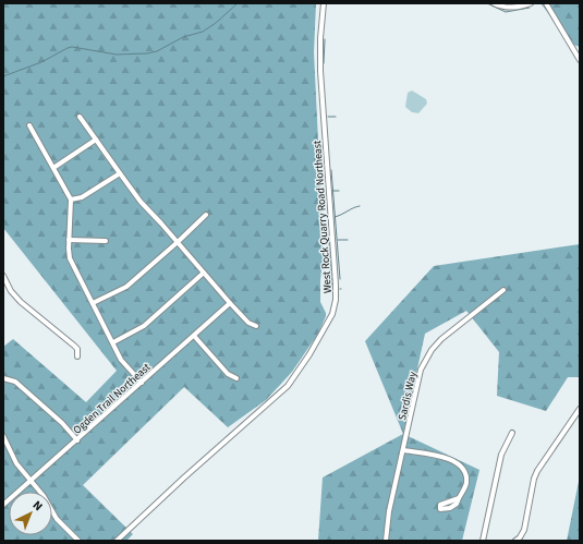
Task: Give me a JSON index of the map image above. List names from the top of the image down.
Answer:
{
  "streets": {
    "street": ["West Rock Quarry Road Northeast", "Sardis Way", "Ogden Trail Northeast"]
  },
  "north": "top right"
}
